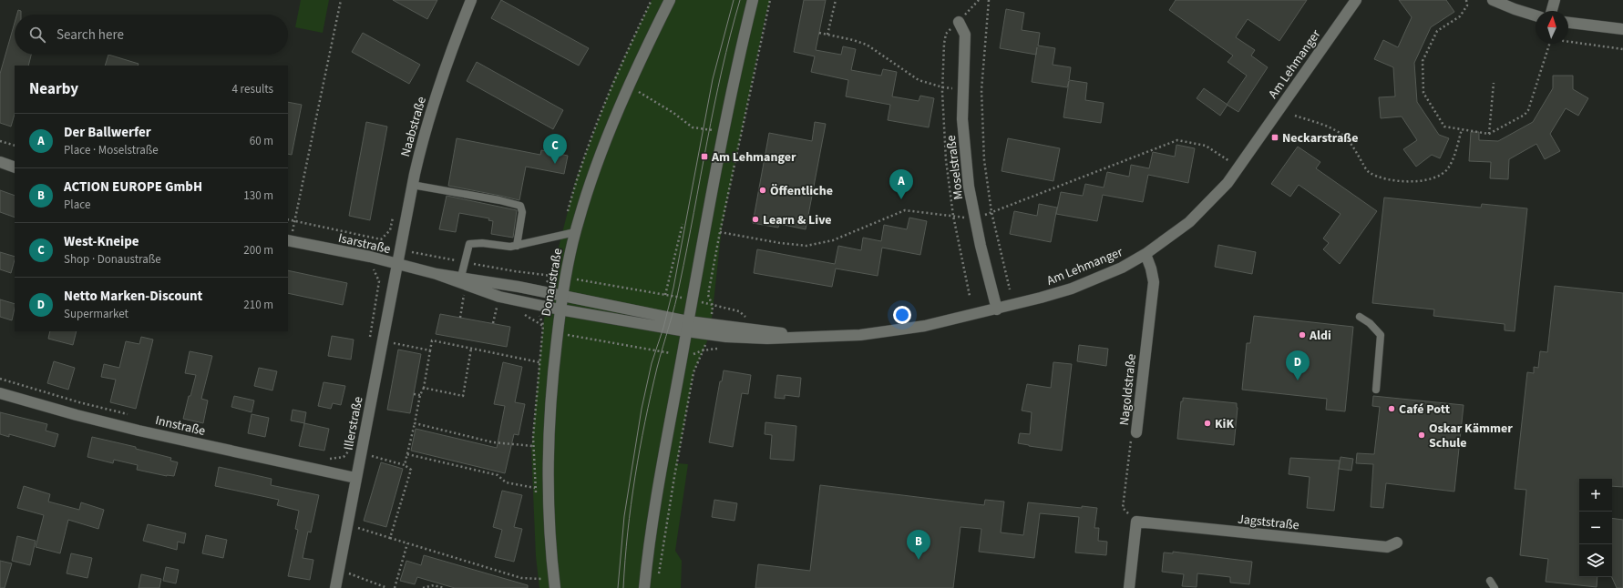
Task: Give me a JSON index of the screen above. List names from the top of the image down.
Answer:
{
  "streets": {
    "street": [
      "Am Lehmanger",
      "Naabstraße",
      "Moselstraße",
      "Isarstraße",
      "Donaustraße",
      "Nagoldstraße",
      "Illerstraße",
      "Innstraße",
      "Jagststraße"
    ]
  },
  "crossings": [
    ["Am Lehmanger", "Moselstraße"],
    ["Am Lehmanger", "Isarstraße"],
    ["Am Lehmanger", "Nagoldstraße"],
    ["Naabstraße", "Isarstraße"],
    ["Naabstraße", "Illerstraße"],
    ["Isarstraße", "Donaustraße"],
    ["Isarstraße", "Illerstraße"],
    ["Nagoldstraße", "Jagststraße"],
    ["Illerstraße", "Innstraße"]
  ],
  "places": {
    "transit": ["Neckarstraße", "Am Lehmanger"],
    "other": [
      "Öffentliche",
      "Learn & Live",
      "Aldi",
      "Café Pott",
      "KiK",
      "Oskar Kämmer Schule"
    ]
  },
  "north": "top",
  "page": {
    "search": "Search here",
    "heading": ["Nearby", "4 results"],
    "list": [
      {
        "mark": "A",
        "name": "Der Ballwerfer",
        "note": "Place · Moselstraße",
        "value": "60 m"
      },
      {
        "mark": "B",
        "name": "ACTION EUROPE GmbH",
        "note": "Place",
        "value": "130 m"
      },
      {
        "mark": "C",
        "name": "West-Kneipe",
        "note": "Shop · Donaustraße",
        "value": "200 m"
      },
      {
        "mark": "D",
        "name": "Netto Marken-Discount",
        "note": "Supermarket",
        "value": "210 m"
      }
    ],
    "pins": [
      "C",
      "A",
      "D",
      "B"
    ],
    "map_buttons": ["+", "−"]
  }
}
